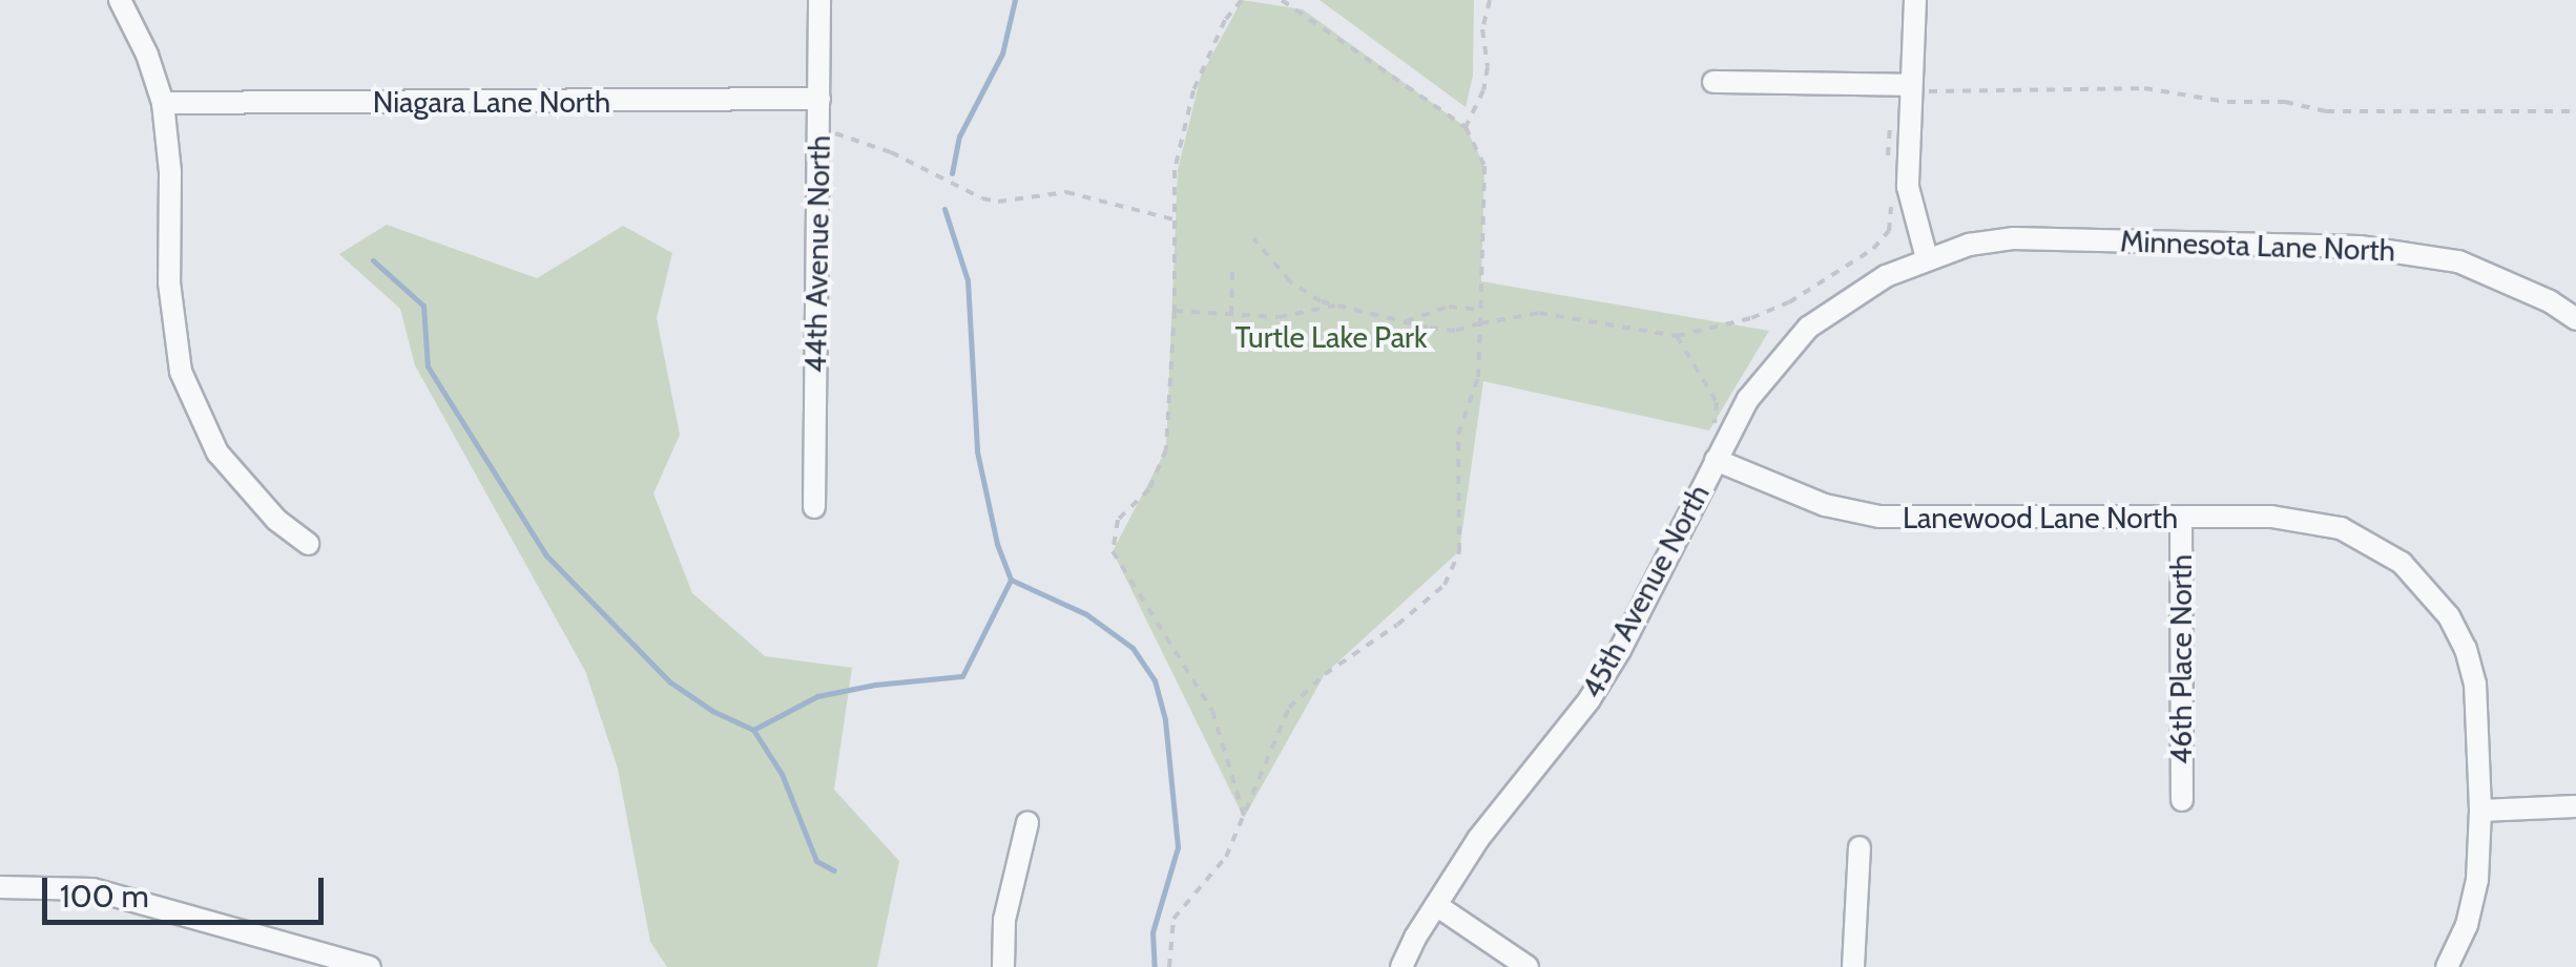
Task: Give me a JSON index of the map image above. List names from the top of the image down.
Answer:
{
  "streets": {
    "street": [
      "Niagara Lane North",
      "Minnesota Lane North",
      "44th Avenue North",
      "Lanewood Lane North",
      "45th Avenue North",
      "46th Place North"
    ]
  },
  "crossings": [
    ["Niagara Lane North", "44th Avenue North"],
    ["Minnesota Lane North", "45th Avenue North"],
    ["Lanewood Lane North", "45th Avenue North"],
    ["Lanewood Lane North", "46th Place North"]
  ],
  "parks": ["Turtle Lake Park"],
  "scale_bar": "100 m"
}
